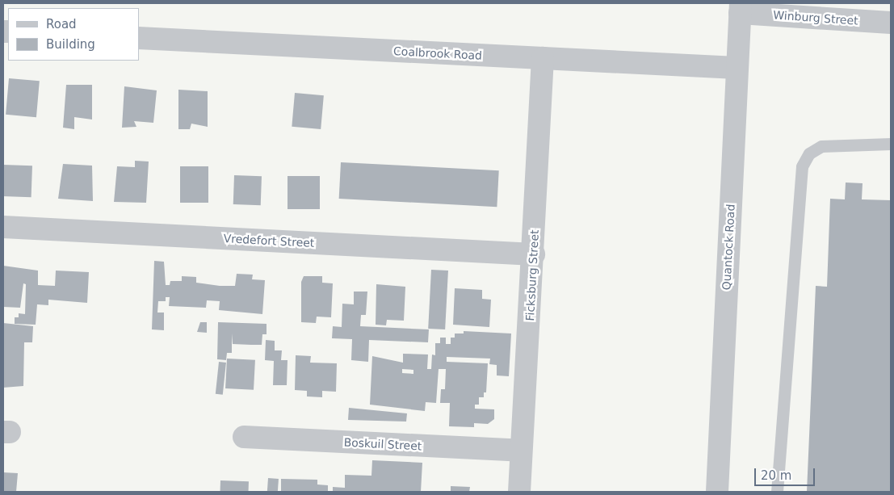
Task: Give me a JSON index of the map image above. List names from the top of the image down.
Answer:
{
  "streets": {
    "street": [
      "Winburg Street",
      "Coalbrook Road",
      "Vredefort Street",
      "Quantock Road",
      "Ficksburg Street",
      "Boskuil Street"
    ]
  },
  "crossings": [
    ["Winburg Street", "Quantock Road"],
    ["Coalbrook Road", "Quantock Road"],
    ["Coalbrook Road", "Ficksburg Street"],
    ["Vredefort Street", "Ficksburg Street"],
    ["Ficksburg Street", "Boskuil Street"]
  ],
  "legend": ["Road", "Building"],
  "scale_bar": "20 m"
}
